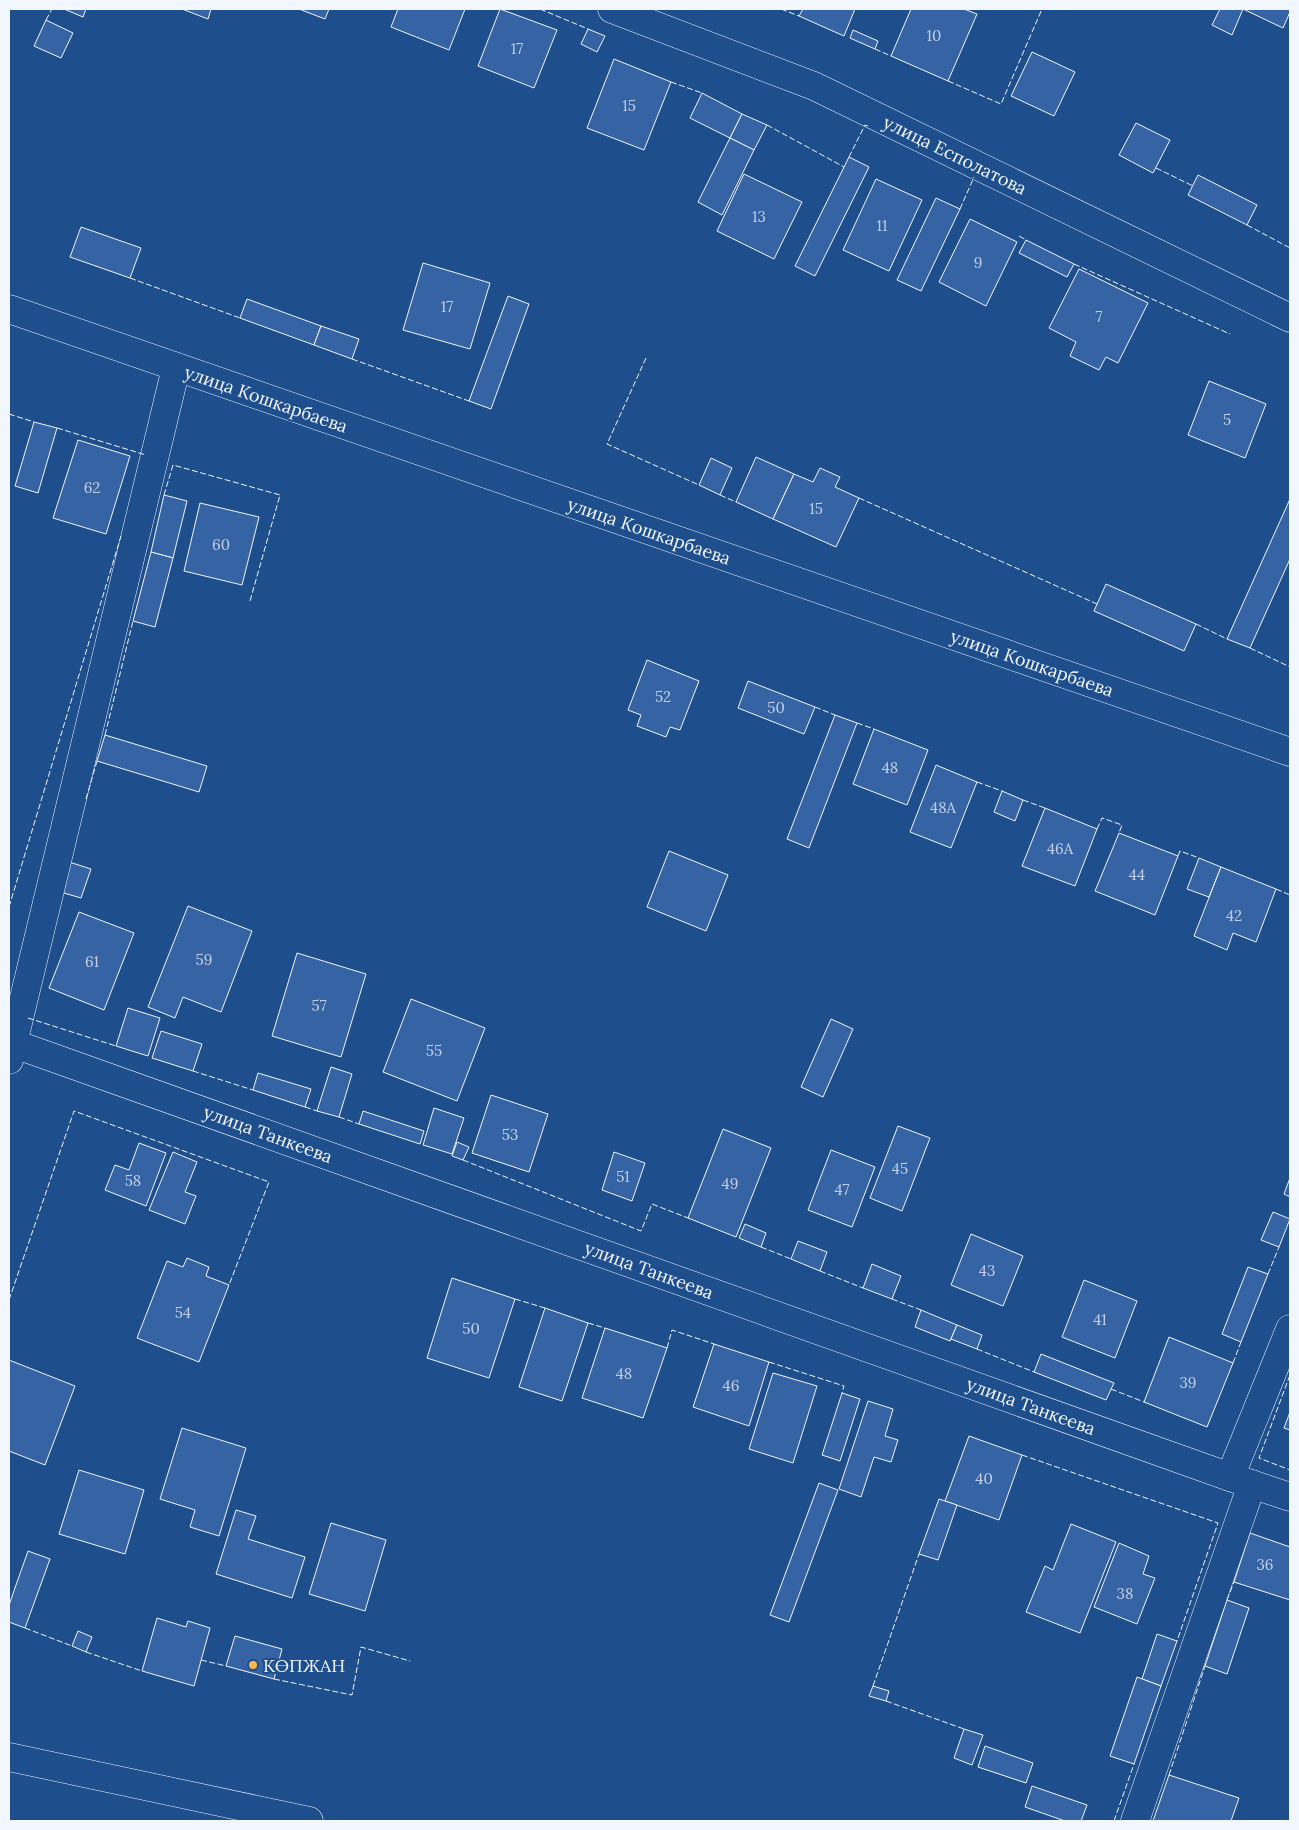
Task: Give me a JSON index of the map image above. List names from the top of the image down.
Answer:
{
  "streets": {
    "street": ["улица Есполатова", "улица Кошкарбаева", "улица Танкеева"]
  },
  "places": ["КӨПЖАН"],
  "house_numbers": [
    "10",
    "17",
    "15",
    "13",
    "11",
    "9",
    "17",
    "7",
    "5",
    "62",
    "15",
    "60",
    "52",
    "50",
    "48",
    "48А",
    "46А",
    "44",
    "42",
    "59",
    "61",
    "57",
    "55",
    "53",
    "45",
    "51",
    "58",
    "49",
    "47",
    "43",
    "54",
    "41",
    "50",
    "48",
    "39",
    "46",
    "40",
    "36",
    "38"
  ]
}
